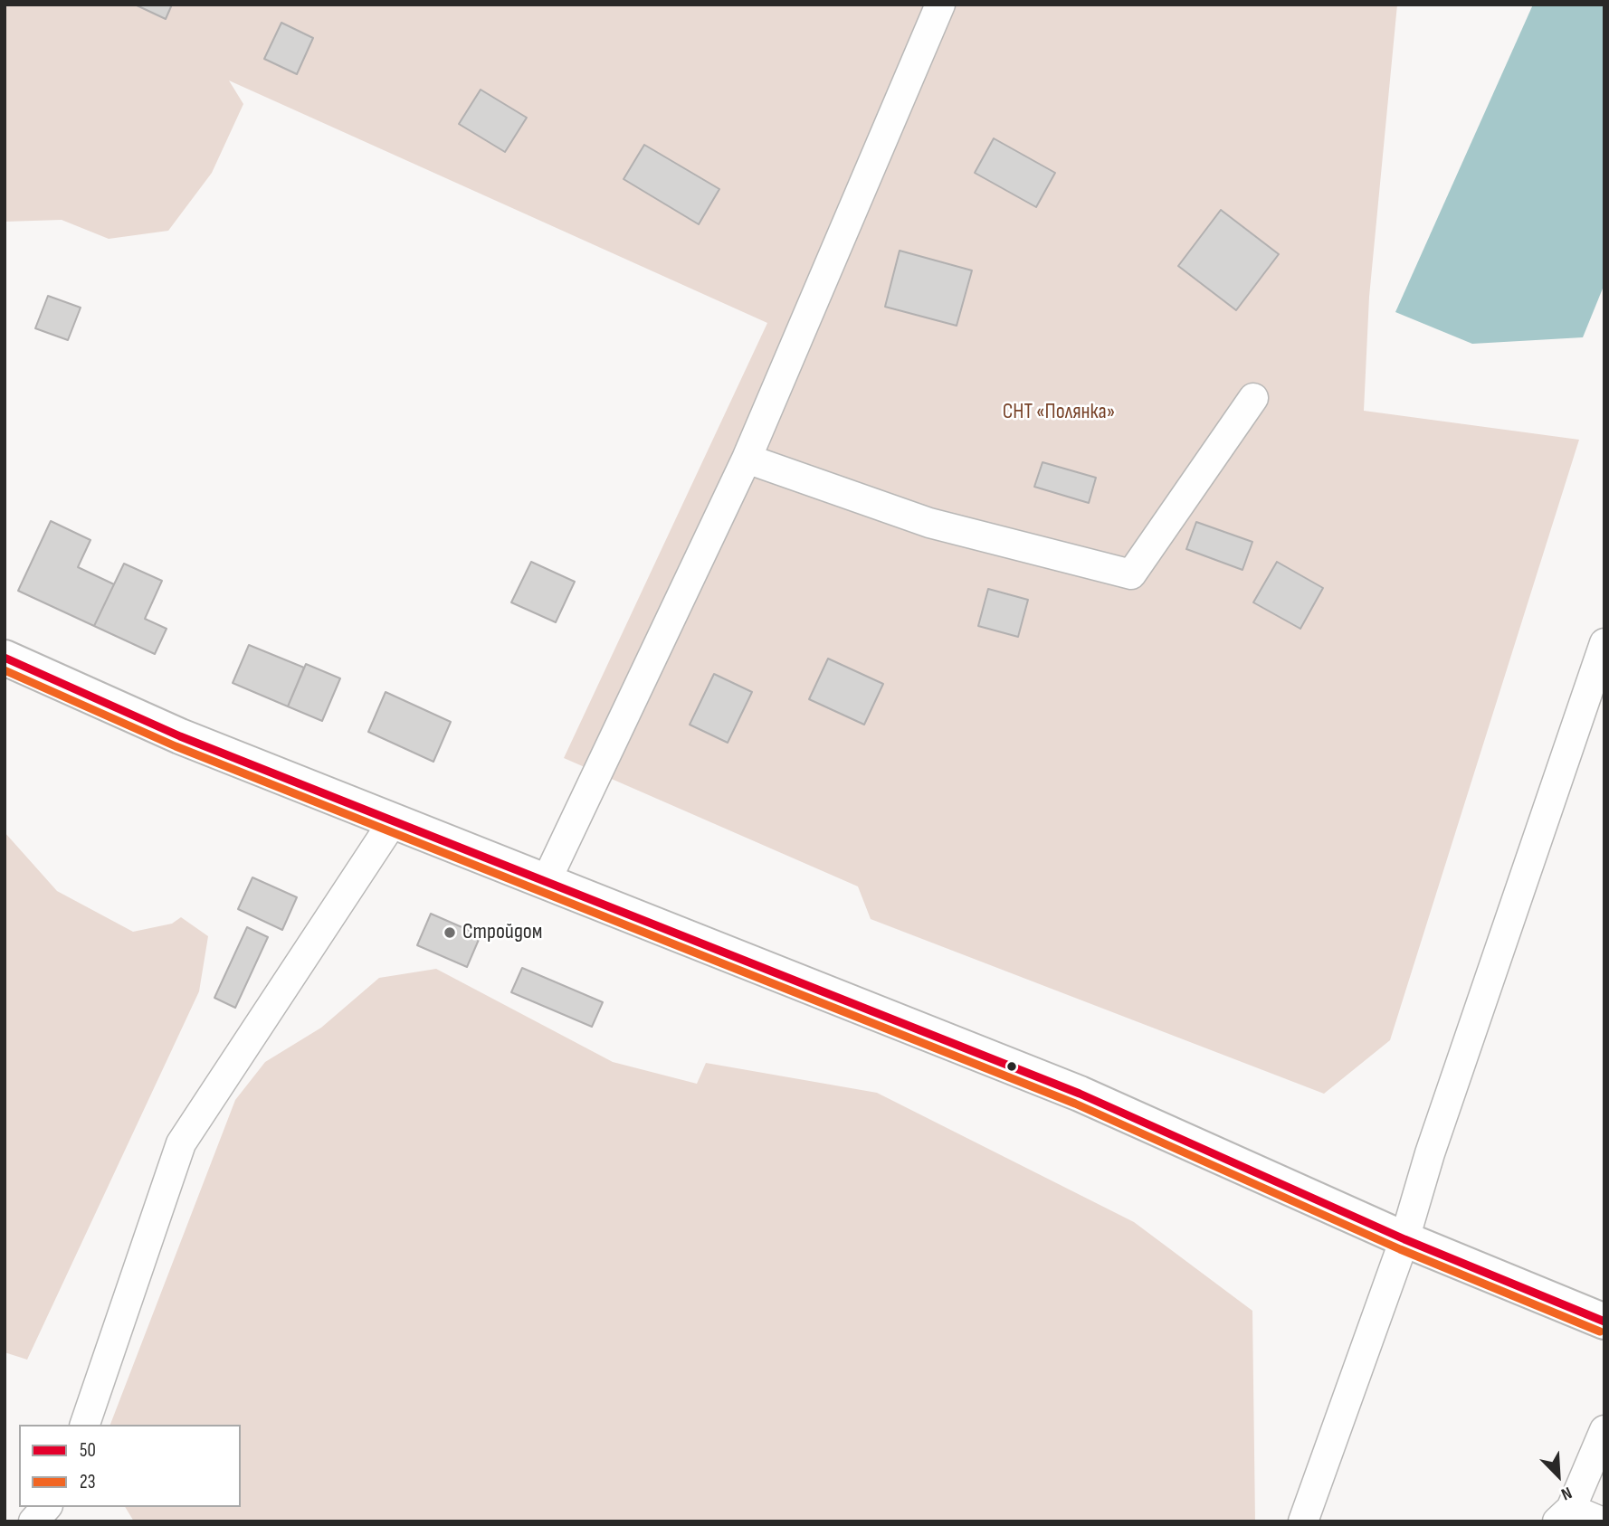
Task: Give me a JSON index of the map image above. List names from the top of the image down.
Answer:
{
  "parks": ["СНТ «Полянка»"],
  "places": ["Стройдом"],
  "lines": ["transit line 50", "transit line 23"],
  "legend": ["50", "23"],
  "north": "bottom right"
}
